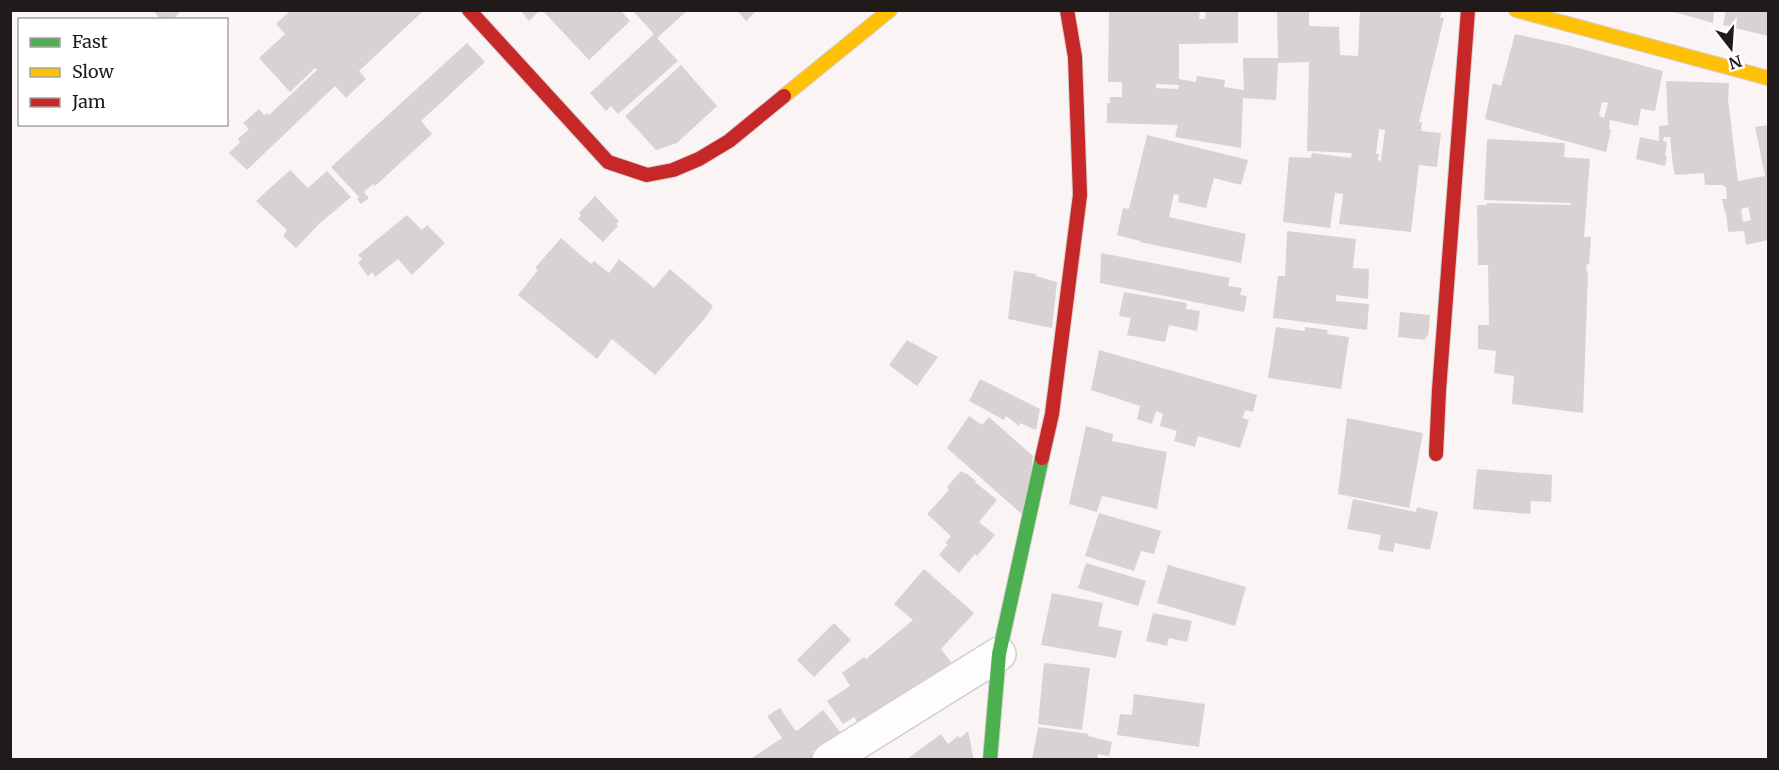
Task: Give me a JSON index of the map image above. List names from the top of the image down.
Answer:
{
  "legend": ["Fast", "Slow", "Jam"],
  "north": "bottom"
}
